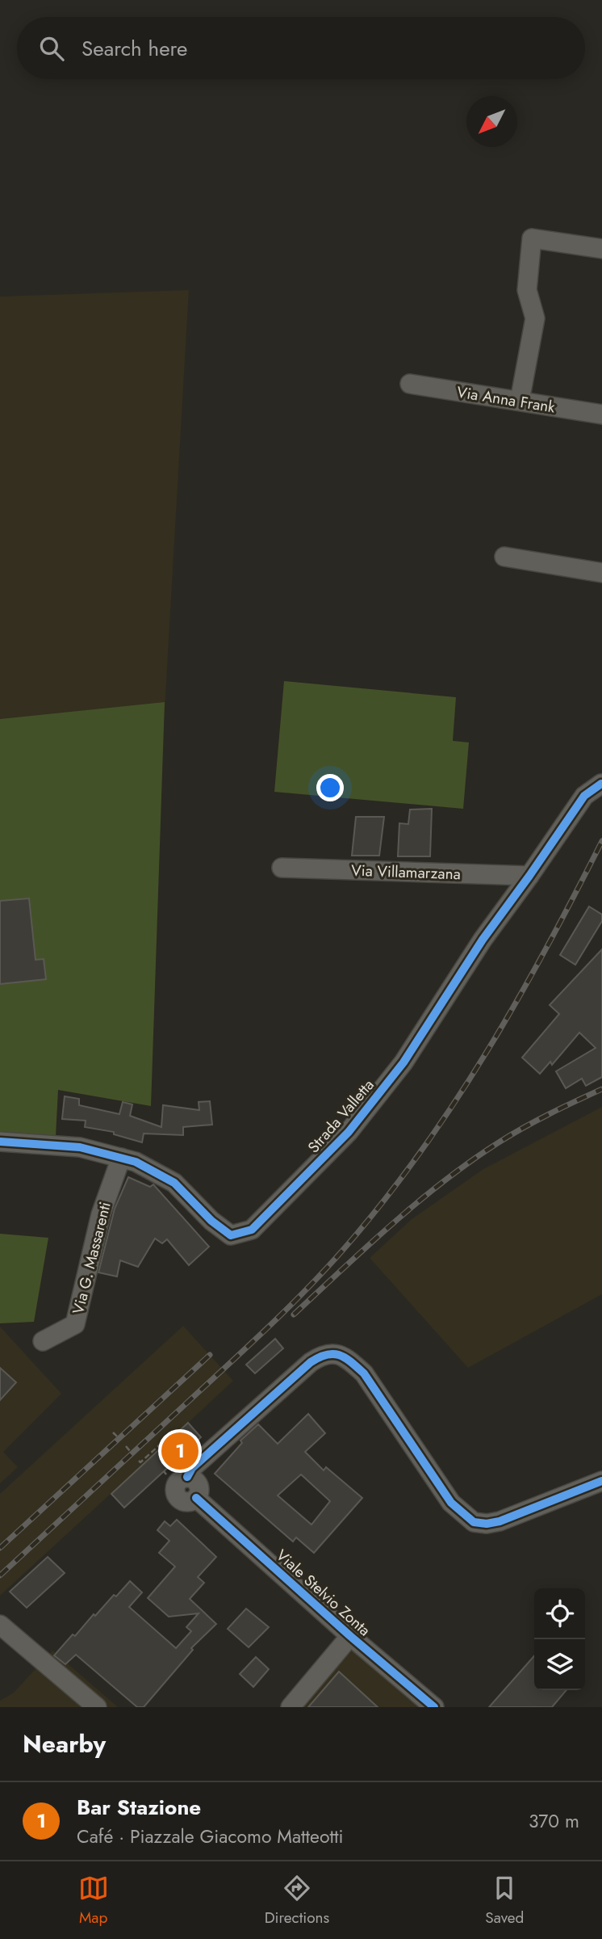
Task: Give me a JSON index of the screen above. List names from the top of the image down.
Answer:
{
  "streets": {
    "street": [
      "Via Anna Frank",
      "Via Villamarzana",
      "Strada Valletta",
      "Via G. Massarenti",
      "Viale Stelvio Zonta"
    ]
  },
  "crossings": [
    ["Via Villamarzana", "Strada Valletta"],
    ["Strada Valletta", "Via G. Massarenti"]
  ],
  "north": "bottom left",
  "page": {
    "search": "Search here",
    "pins": "1",
    "heading": "Nearby",
    "list": [
      {
        "mark": "1",
        "name": "Bar Stazione",
        "note": "Café · Piazzale Giacomo Matteotti",
        "value": "370 m"
      }
    ],
    "nav": ["Map", "Directions", "Saved"]
  }
}
